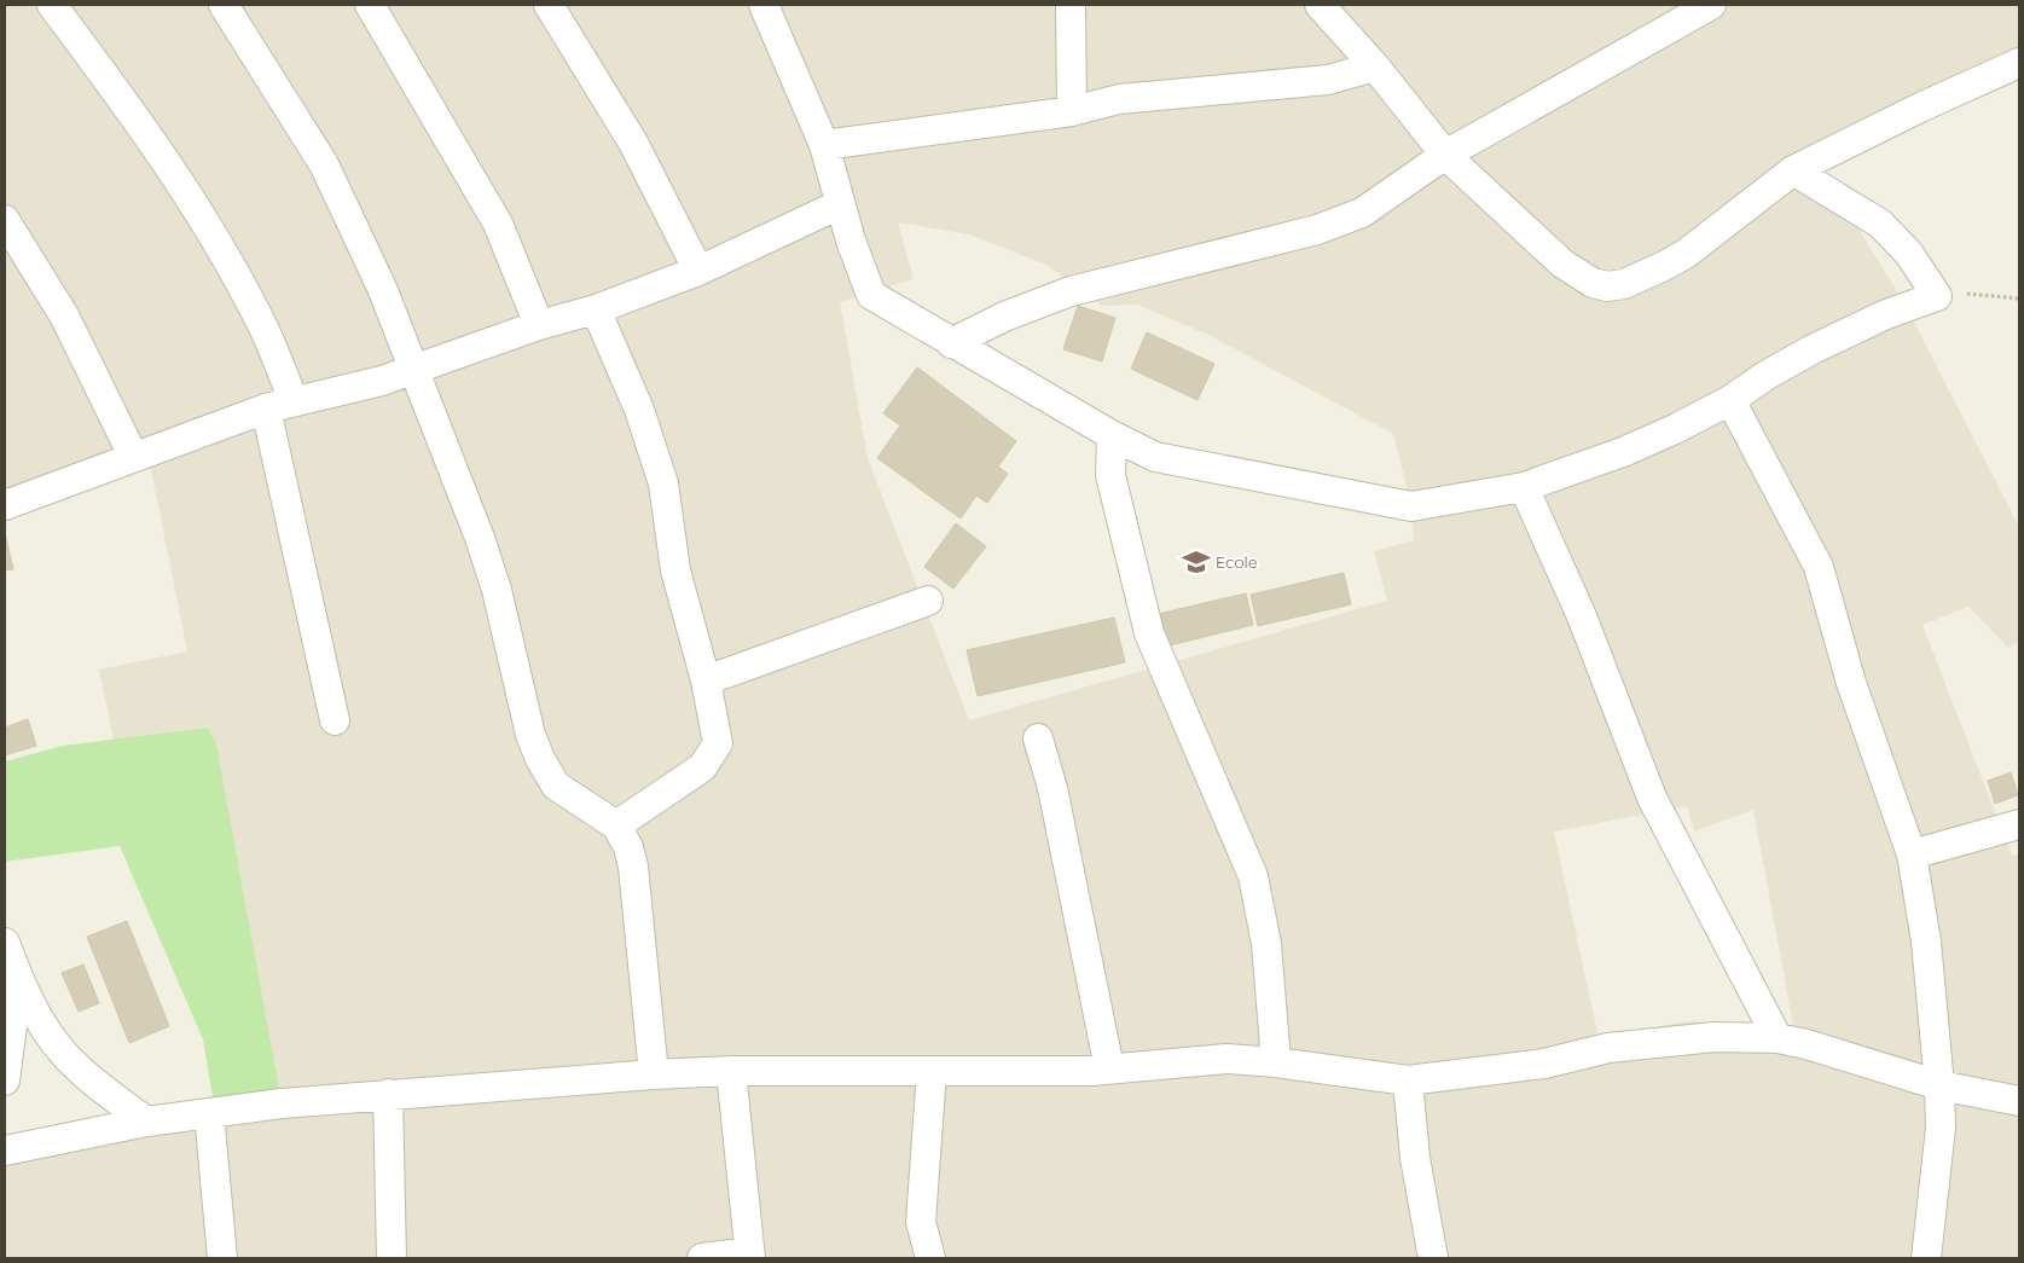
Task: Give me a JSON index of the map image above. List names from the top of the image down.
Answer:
{
  "places": {
    "school or university": ["Ecole"]
  }
}
